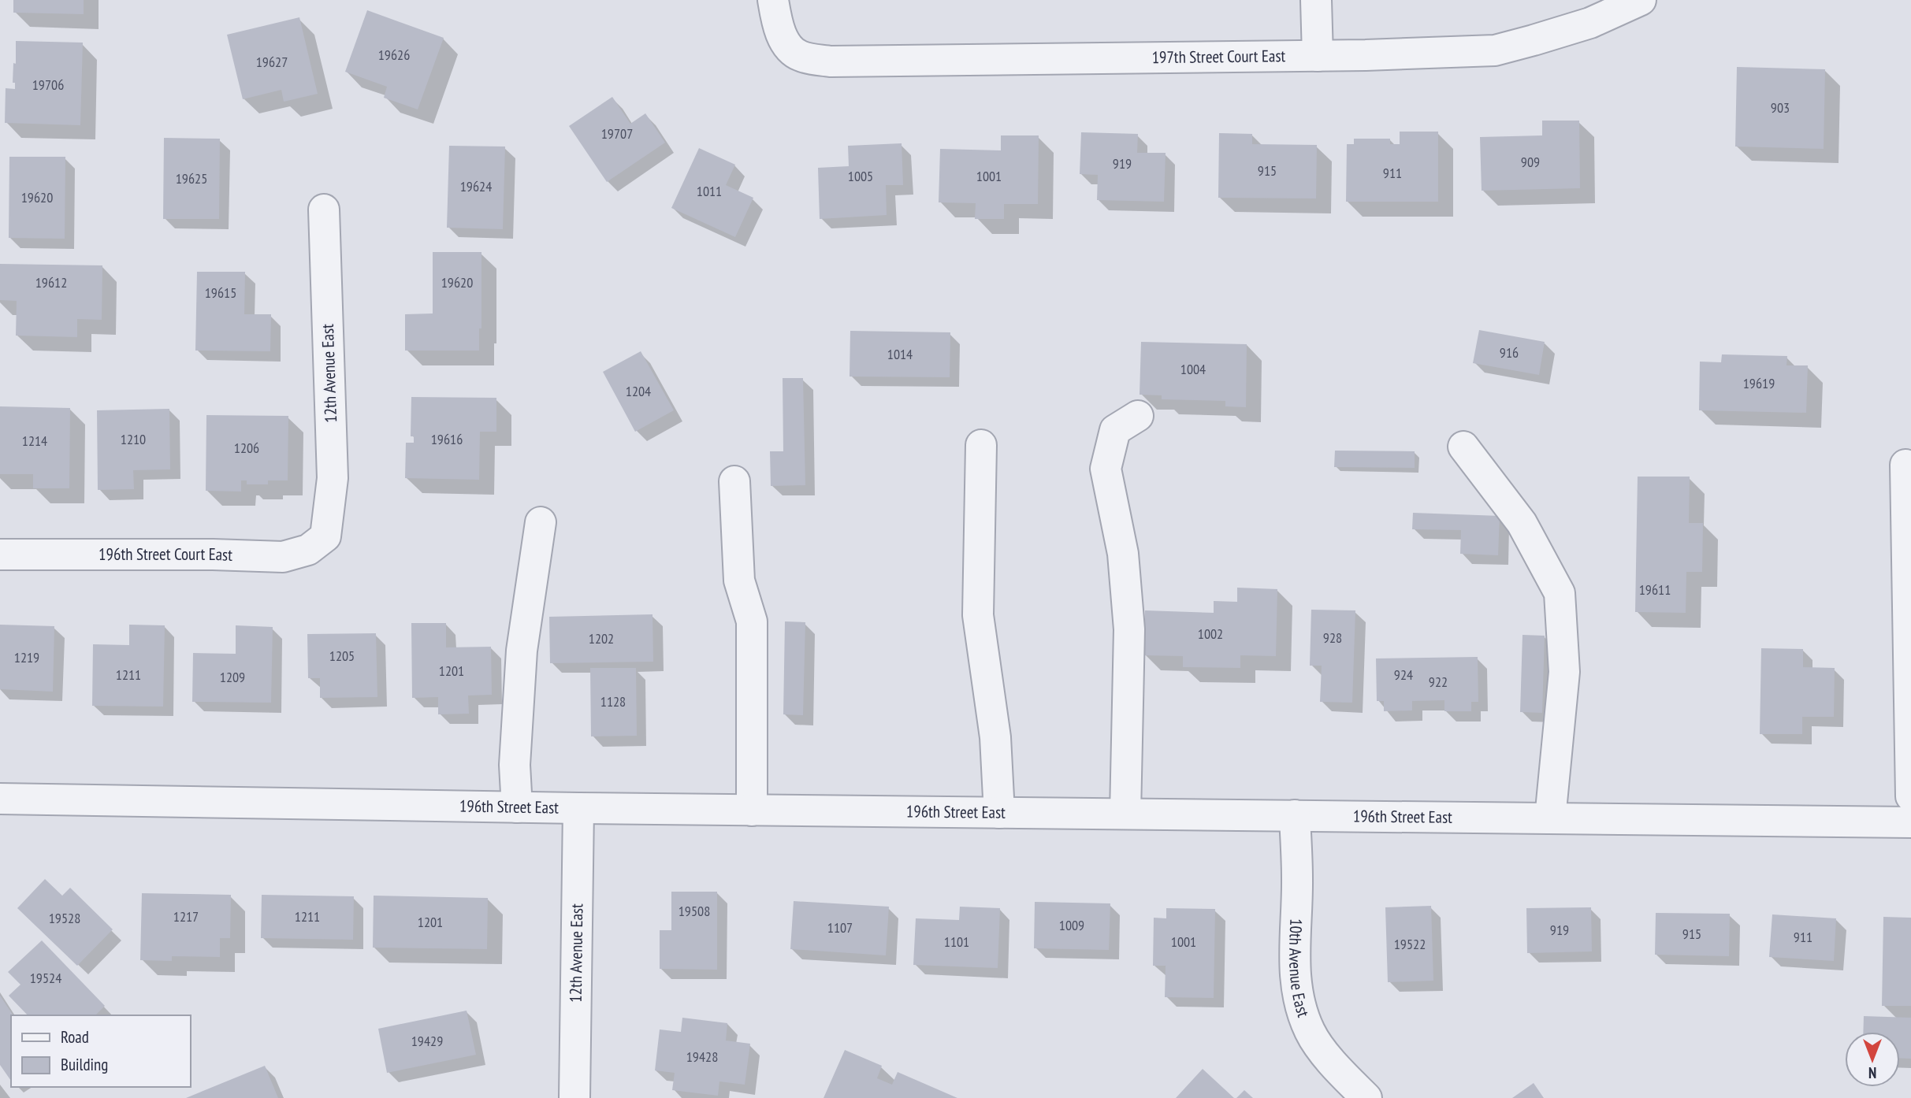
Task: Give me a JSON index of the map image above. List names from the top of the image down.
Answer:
{
  "streets": {
    "street": [
      "197th Street Court East",
      "12th Avenue East",
      "196th Street Court East",
      "196th Street East",
      "10th Avenue East"
    ]
  },
  "crossings": [
    ["12th Avenue East", "196th Street Court East"],
    ["12th Avenue East", "196th Street East"],
    ["196th Street East", "10th Avenue East"]
  ],
  "house_numbers": [
    "19626",
    "19627",
    "19706",
    "903",
    "19707",
    "909",
    "919",
    "915",
    "911",
    "1005",
    "1001",
    "19625",
    "19624",
    "1011",
    "19620",
    "19612",
    "19620",
    "19615",
    "916",
    "1014",
    "1004",
    "19619",
    "1204",
    "1210",
    "19616",
    "1214",
    "1206",
    "19611",
    "1002",
    "928",
    "1202",
    "1205",
    "1219",
    "1201",
    "1211",
    "924",
    "1209",
    "922",
    "1128",
    "19508",
    "1217",
    "1211",
    "19528",
    "1201",
    "1009",
    "1107",
    "919",
    "915",
    "911",
    "1101",
    "1001",
    "19522",
    "19524",
    "19429",
    "19428"
  ],
  "legend": ["Road", "Building"],
  "north": "bottom"
}
